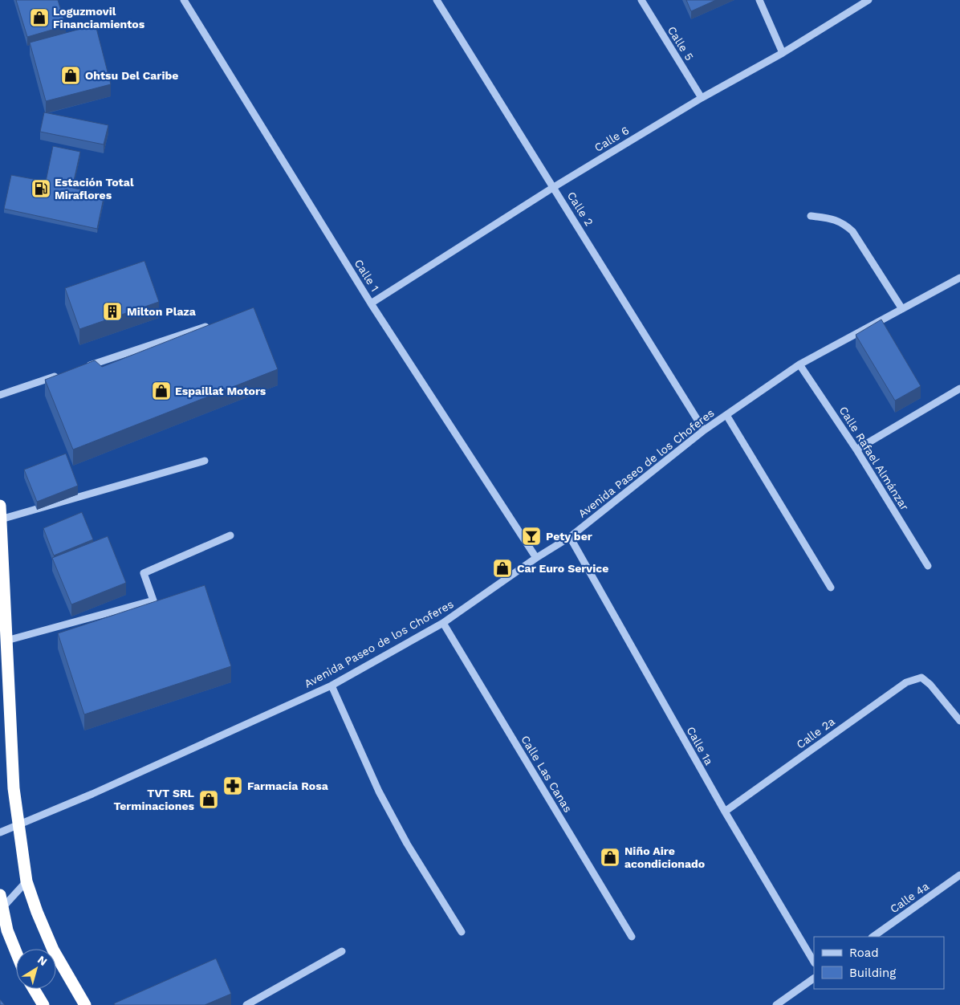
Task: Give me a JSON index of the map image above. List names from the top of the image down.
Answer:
{
  "streets": {
    "street": [
      "Calle 5",
      "Calle 6",
      "Calle 2",
      "Calle 1",
      "Calle Rafael Almánzar",
      "Avenida Paseo de los Choferes",
      "Calle 2a",
      "Calle 1a",
      "Calle Las Canas",
      "Calle 4a"
    ]
  },
  "crossings": [
    ["Calle 5", "Calle 6"],
    ["Calle 6", "Calle 2"],
    ["Calle 6", "Calle 1"],
    ["Calle 2", "Avenida Paseo de los Choferes"],
    ["Calle 1", "Avenida Paseo de los Choferes"],
    ["Calle Rafael Almánzar", "Avenida Paseo de los Choferes"],
    ["Avenida Paseo de los Choferes", "Calle 1a"],
    ["Avenida Paseo de los Choferes", "Calle Las Canas"],
    ["Calle 2a", "Calle 1a"]
  ],
  "places": {
    "shop": [
      "Loguzmovil Financiamientos",
      "Ohtsu Del Caribe",
      "Espaillat Motors",
      "Car Euro Service",
      "TVT SRL Terminaciones",
      "Niño Aire acondicionado"
    ],
    "fuel station": ["Estación Total Miraflores"],
    "building": ["Milton Plaza"],
    "bar": ["Pety ber"],
    "pharmacy": ["Farmacia Rosa"]
  },
  "legend": ["Road", "Building"],
  "north": "top right"
}
